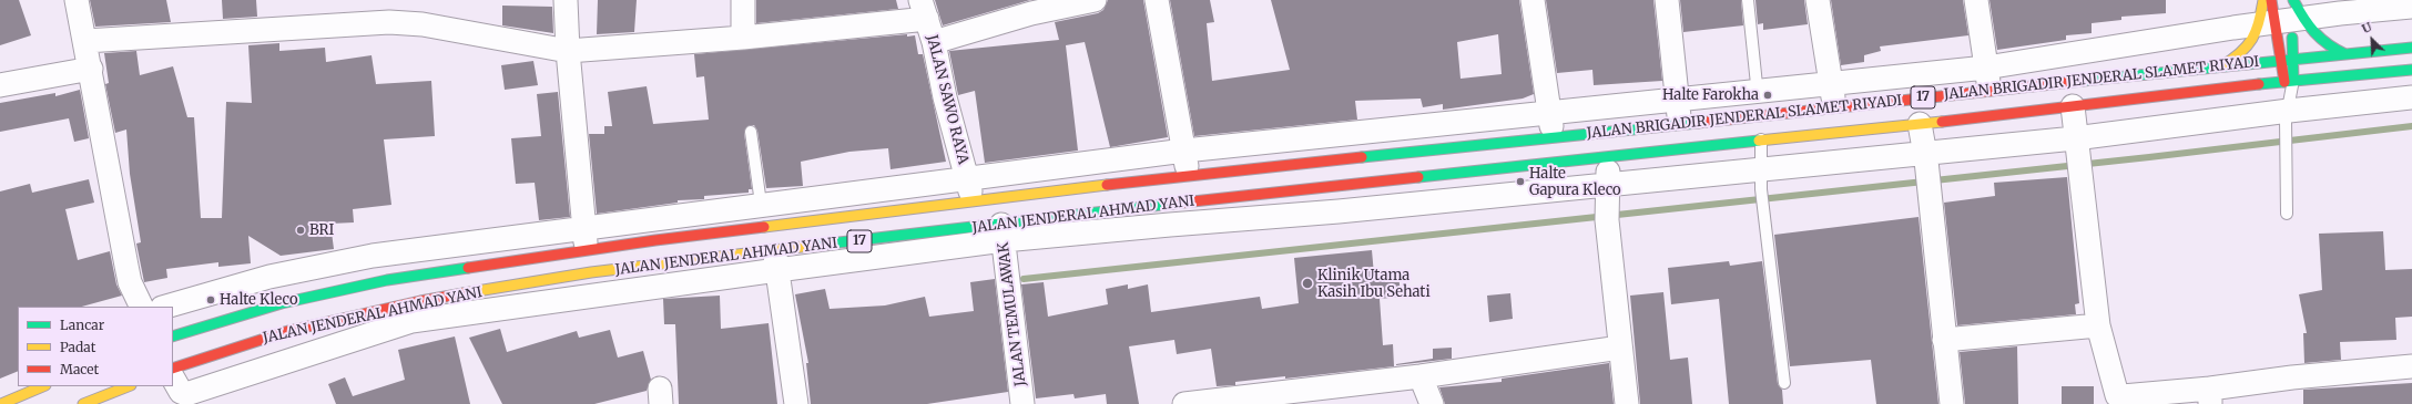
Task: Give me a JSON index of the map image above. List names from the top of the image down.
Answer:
{
  "streets": {
    "main road": ["JALAN BRIGADIR JENDERAL SLAMET RIYADI", "17", "JALAN JENDERAL AHMAD YANI"],
    "street": ["JALAN SAWO RAYA", "JALAN TEMULAWAK"]
  },
  "crossings": [
    ["JALAN BRIGADIR JENDERAL SLAMET RIYADI", "JALAN JENDERAL AHMAD YANI"],
    ["JALAN SAWO RAYA", "JALAN JENDERAL AHMAD YANI"]
  ],
  "places": [
    "Halte Farokha",
    "Halte Gapura Kleco",
    "BRI",
    "Klinik Utama Kasih Ibu Sehati",
    "Halte Kleco"
  ],
  "legend": ["Lancar", "Padat", "Macet"],
  "north": "top left"
}
